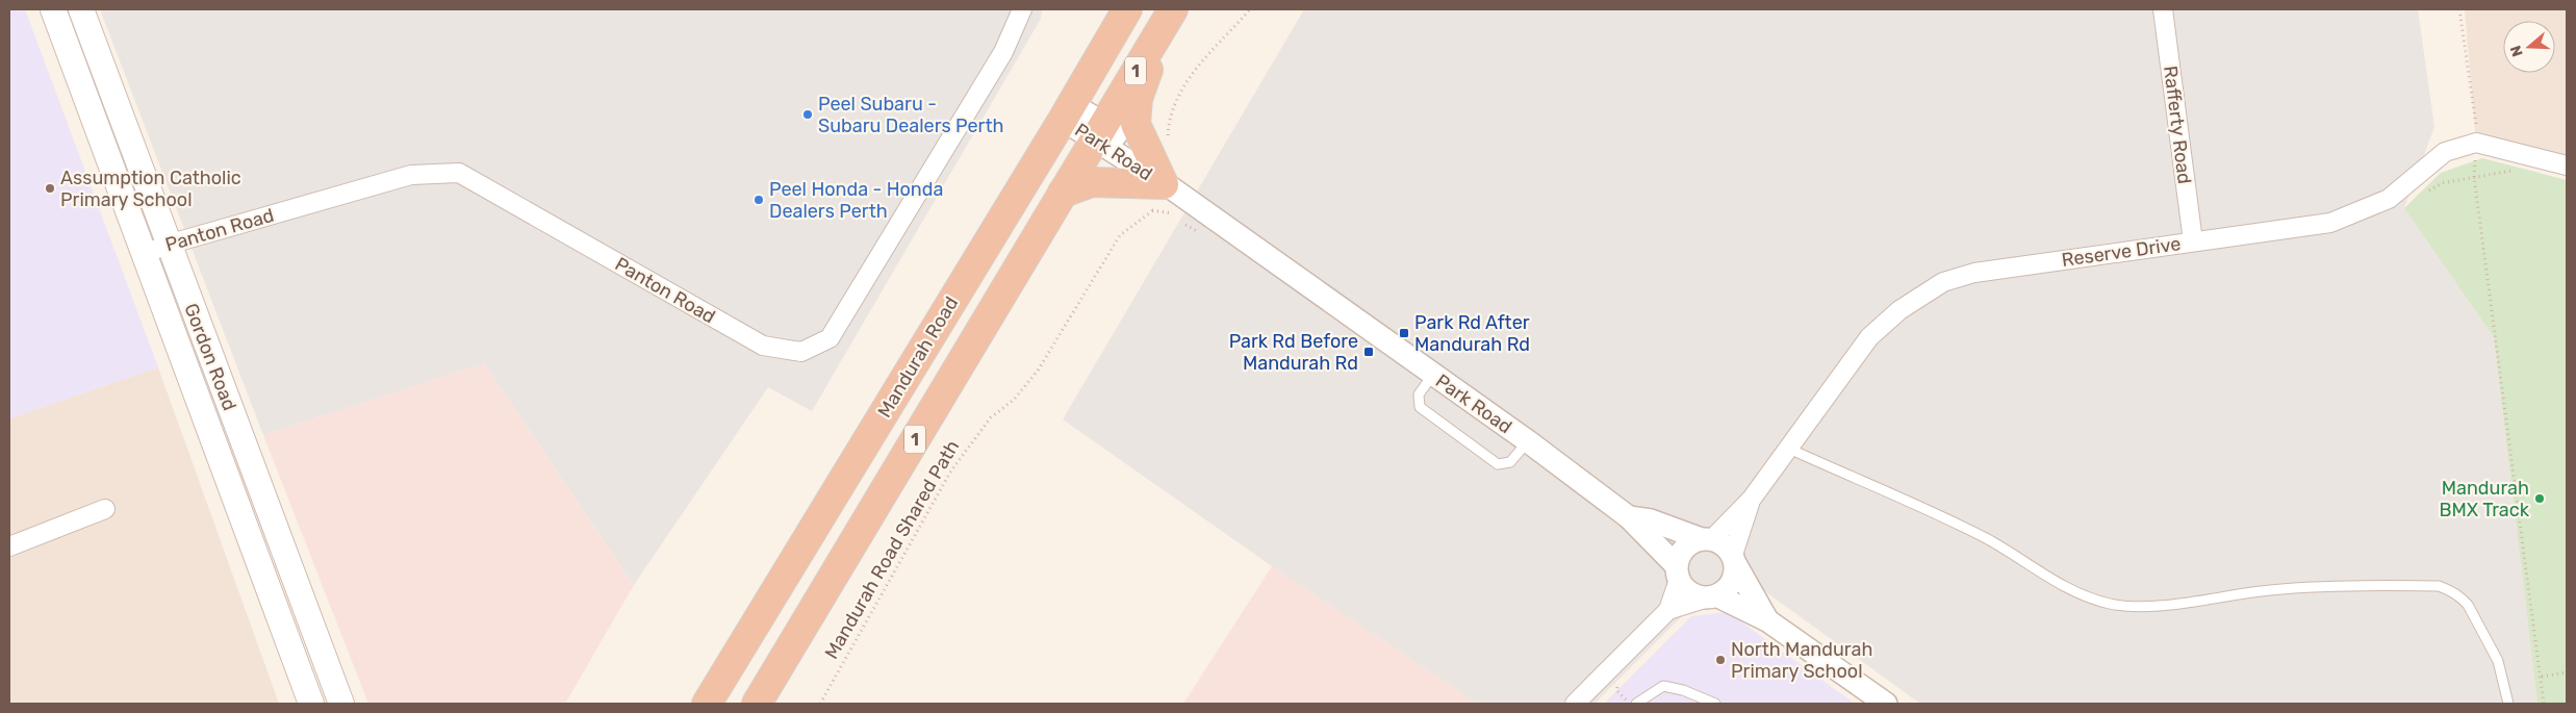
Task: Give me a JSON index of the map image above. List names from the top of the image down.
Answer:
{
  "streets": {
    "highway": ["1", "Mandurah Road"],
    "main road": ["Gordon Road"],
    "street": [
      "Rafferty Road",
      "Park Road",
      "Panton Road",
      "Reserve Drive"
    ],
    "path": ["Mandurah Road Shared Path"]
  },
  "crossings": [
    ["1", "Park Road"],
    ["Rafferty Road", "Reserve Drive"],
    ["Park Road", "Reserve Drive"],
    ["Park Road", "Mandurah Road"],
    ["Park Road", "Mandurah Road Shared Path"],
    ["Panton Road", "Gordon Road"]
  ],
  "places": {
    "other": [
      "Peel Subaru - Subaru Dealers Perth",
      "Assumption Catholic Primary School",
      "Peel Honda - Honda Dealers Perth",
      "Mandurah BMX Track",
      "North Mandurah Primary School"
    ],
    "transit": ["Park Rd After Mandurah Rd", "Park Rd Before Mandurah Rd"]
  },
  "north": "left"
}
